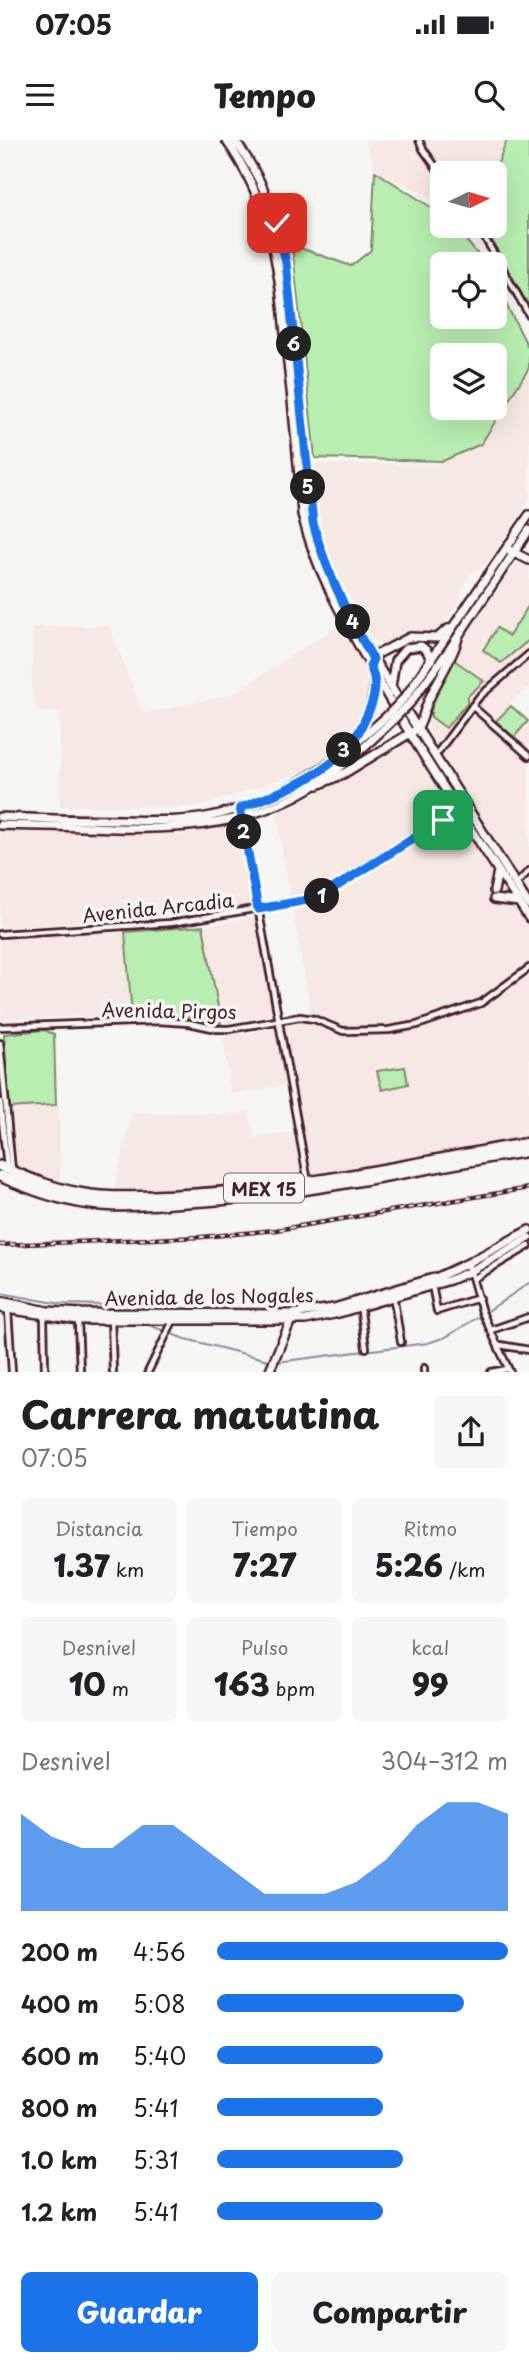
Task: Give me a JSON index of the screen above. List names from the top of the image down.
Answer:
{
  "streets": {
    "highway": ["MEX 15"],
    "main road": ["Avenida de los Nogales"],
    "street": ["Avenida Arcadia", "Avenida Pirgos"]
  },
  "north": "right",
  "page": {
    "status": "07:05",
    "header": "Tempo",
    "pins": [
      "6",
      "5",
      "4",
      "3",
      "2",
      "1"
    ],
    "heading": ["Carrera matutina", "07:05"],
    "stats": [
      ["Distancia", "1.37 km"],
      ["Tiempo", "7:27"],
      ["Ritmo", "5:26 /km"],
      ["Desnivel", "10 m"],
      ["Pulso", "163 bpm"],
      ["kcal", "99"]
    ],
    "chart": ["Desnivel", "304–312 m"],
    "list": [
      {
        "name": "200 m",
        "note": "4:56"
      },
      {
        "name": "400 m",
        "note": "5:08"
      },
      {
        "name": "600 m",
        "note": "5:40"
      },
      {
        "name": "800 m",
        "note": "5:41"
      },
      {
        "name": "1.0 km",
        "note": "5:31"
      },
      {
        "name": "1.2 km",
        "note": "5:41"
      }
    ],
    "buttons": ["Guardar", "Compartir"]
  }
}
